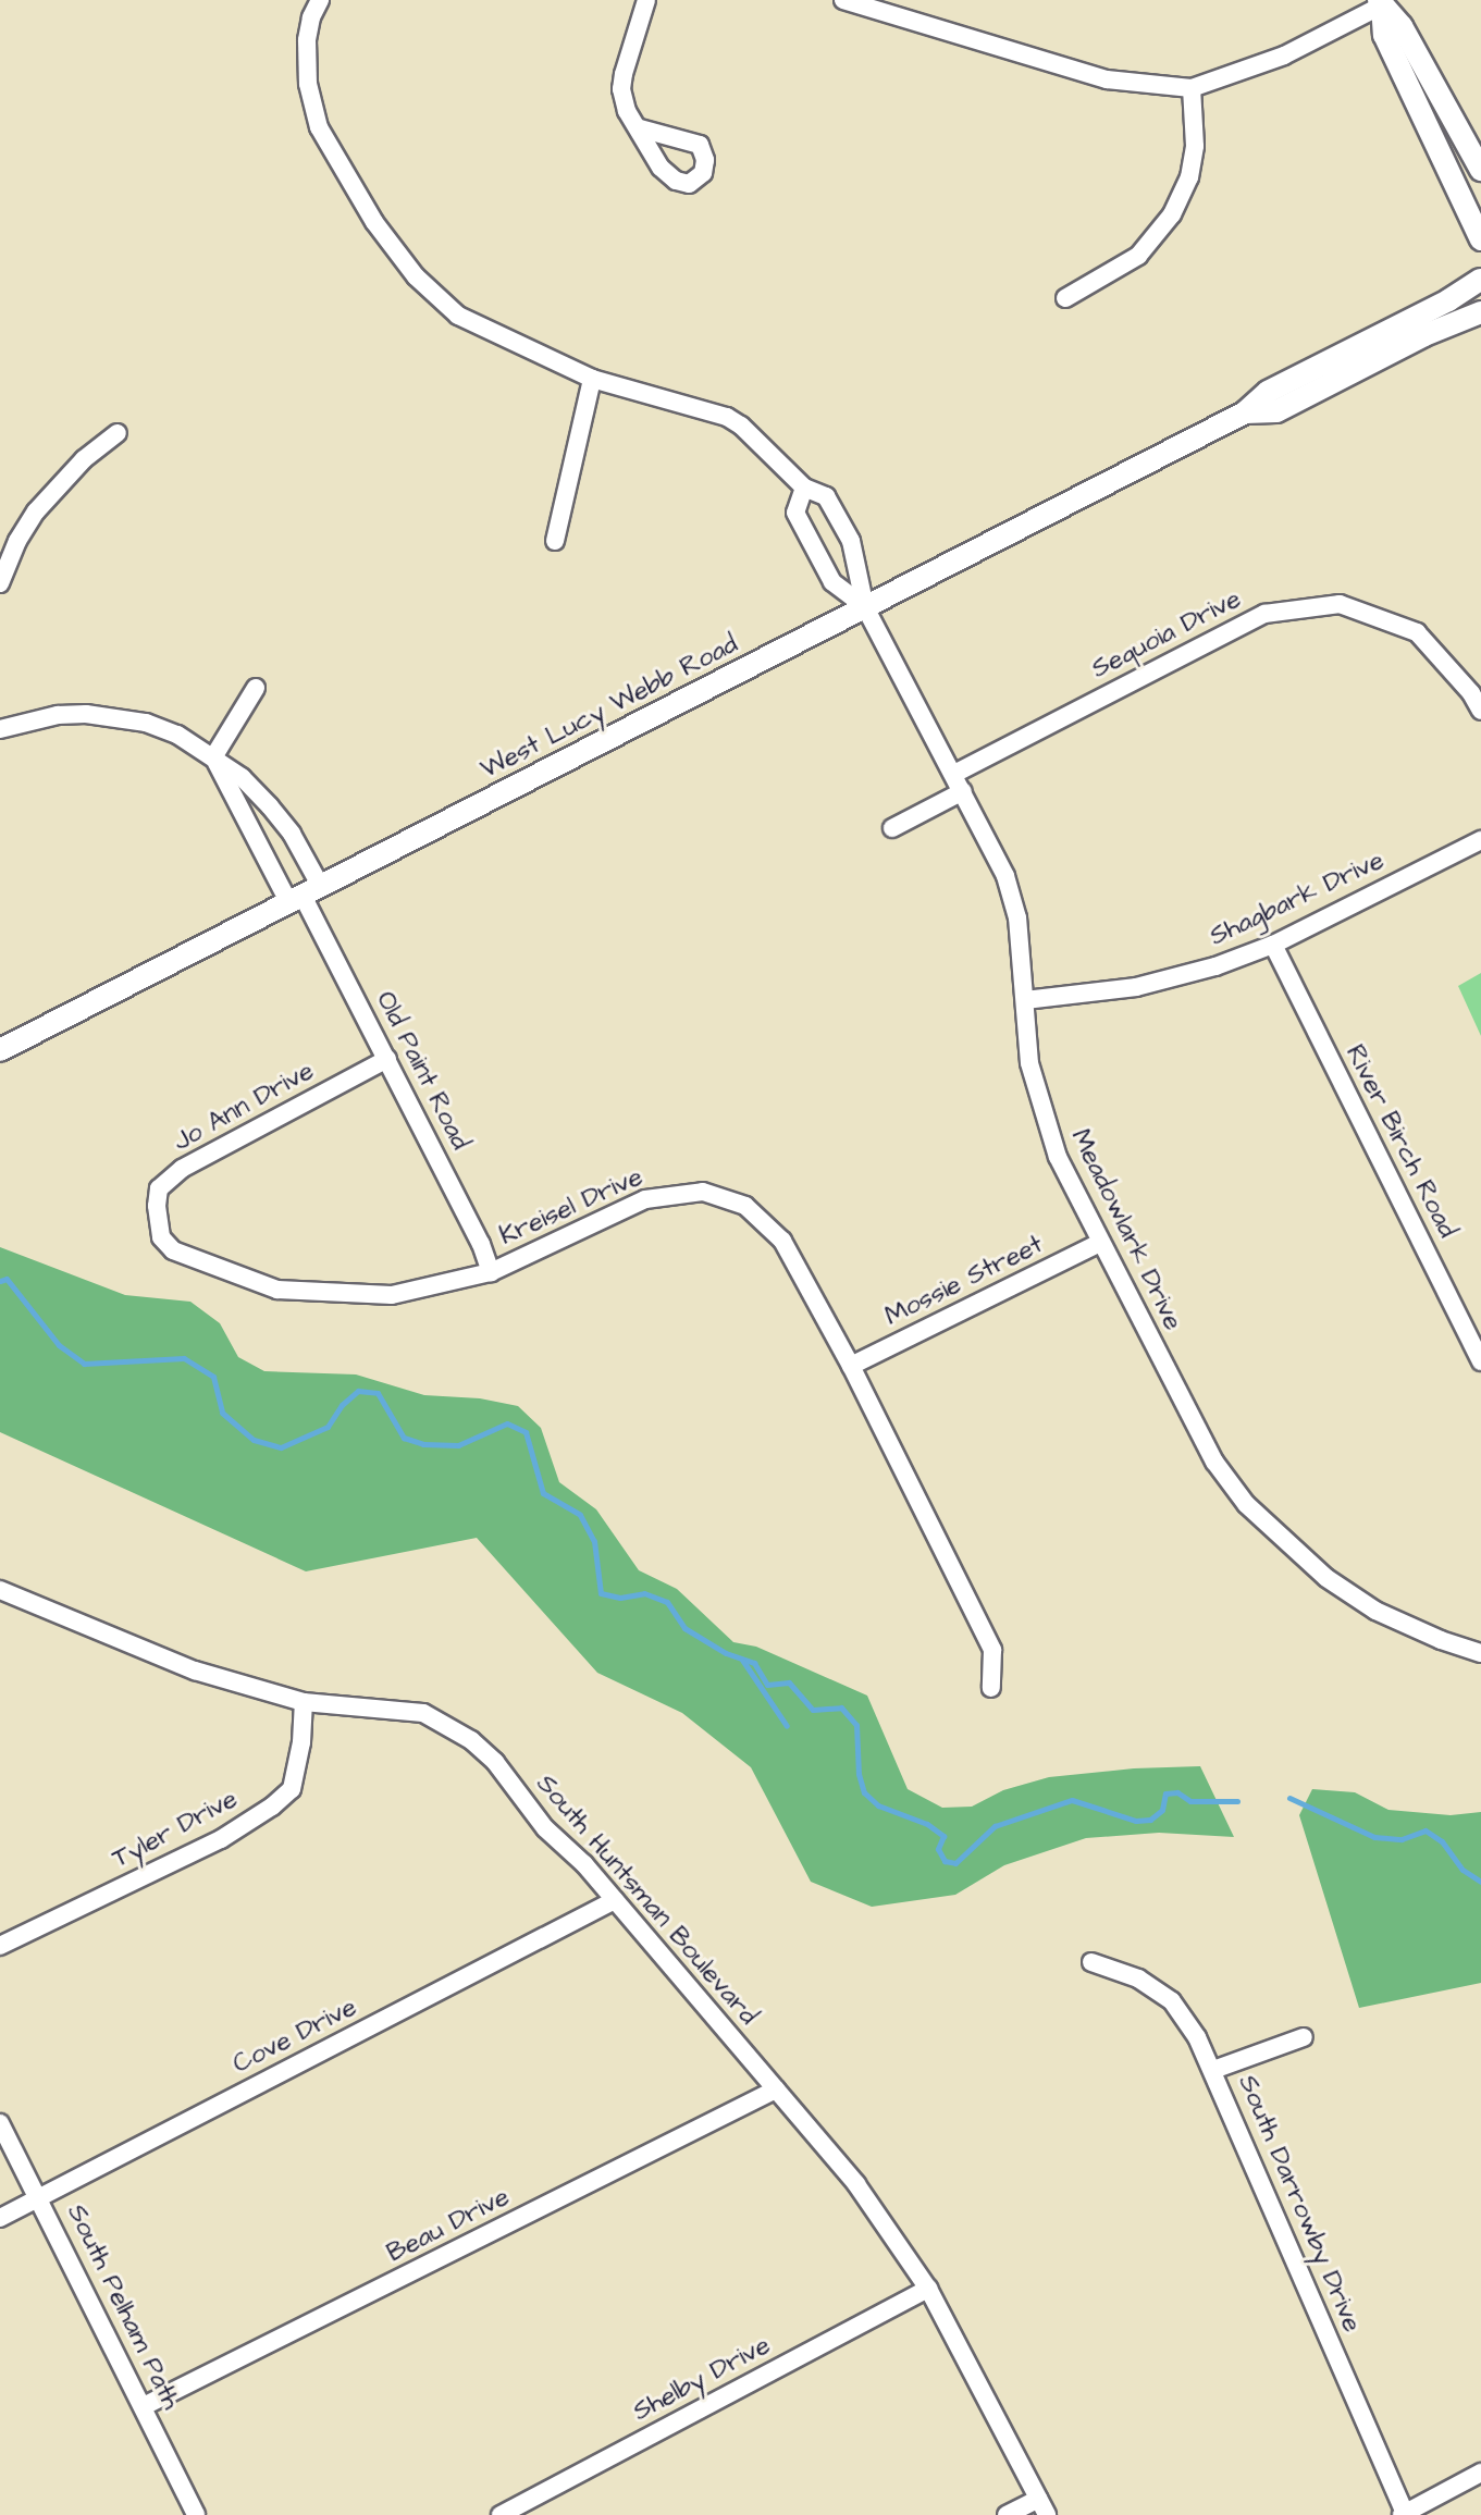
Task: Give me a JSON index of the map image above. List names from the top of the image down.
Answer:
{
  "streets": {
    "street": [
      "Sequoia Drive",
      "West Lucy Webb Road",
      "Shagbark Drive",
      "Old Paint Road",
      "Jo Ann Drive",
      "River Birch Road",
      "Kreisel Drive",
      "Meadowlark Drive",
      "Mossie Street",
      "Tyler Drive",
      "South Huntsman Boulevard",
      "Cove Drive",
      "South Darrowby Drive",
      "Beau Drive",
      "South Pelham Path",
      "Shelby Drive"
    ]
  },
  "crossings": [
    ["Sequoia Drive", "Meadowlark Drive"],
    ["West Lucy Webb Road", "Old Paint Road"],
    ["West Lucy Webb Road", "Meadowlark Drive"],
    ["Shagbark Drive", "River Birch Road"],
    ["Shagbark Drive", "Meadowlark Drive"],
    ["Old Paint Road", "Jo Ann Drive"],
    ["Old Paint Road", "Kreisel Drive"],
    ["Jo Ann Drive", "Kreisel Drive"],
    ["Kreisel Drive", "Mossie Street"],
    ["Meadowlark Drive", "Mossie Street"],
    ["Tyler Drive", "South Huntsman Boulevard"],
    ["South Huntsman Boulevard", "Cove Drive"],
    ["South Huntsman Boulevard", "Beau Drive"],
    ["South Huntsman Boulevard", "Shelby Drive"],
    ["Cove Drive", "South Pelham Path"],
    ["Beau Drive", "South Pelham Path"]
  ]
}
